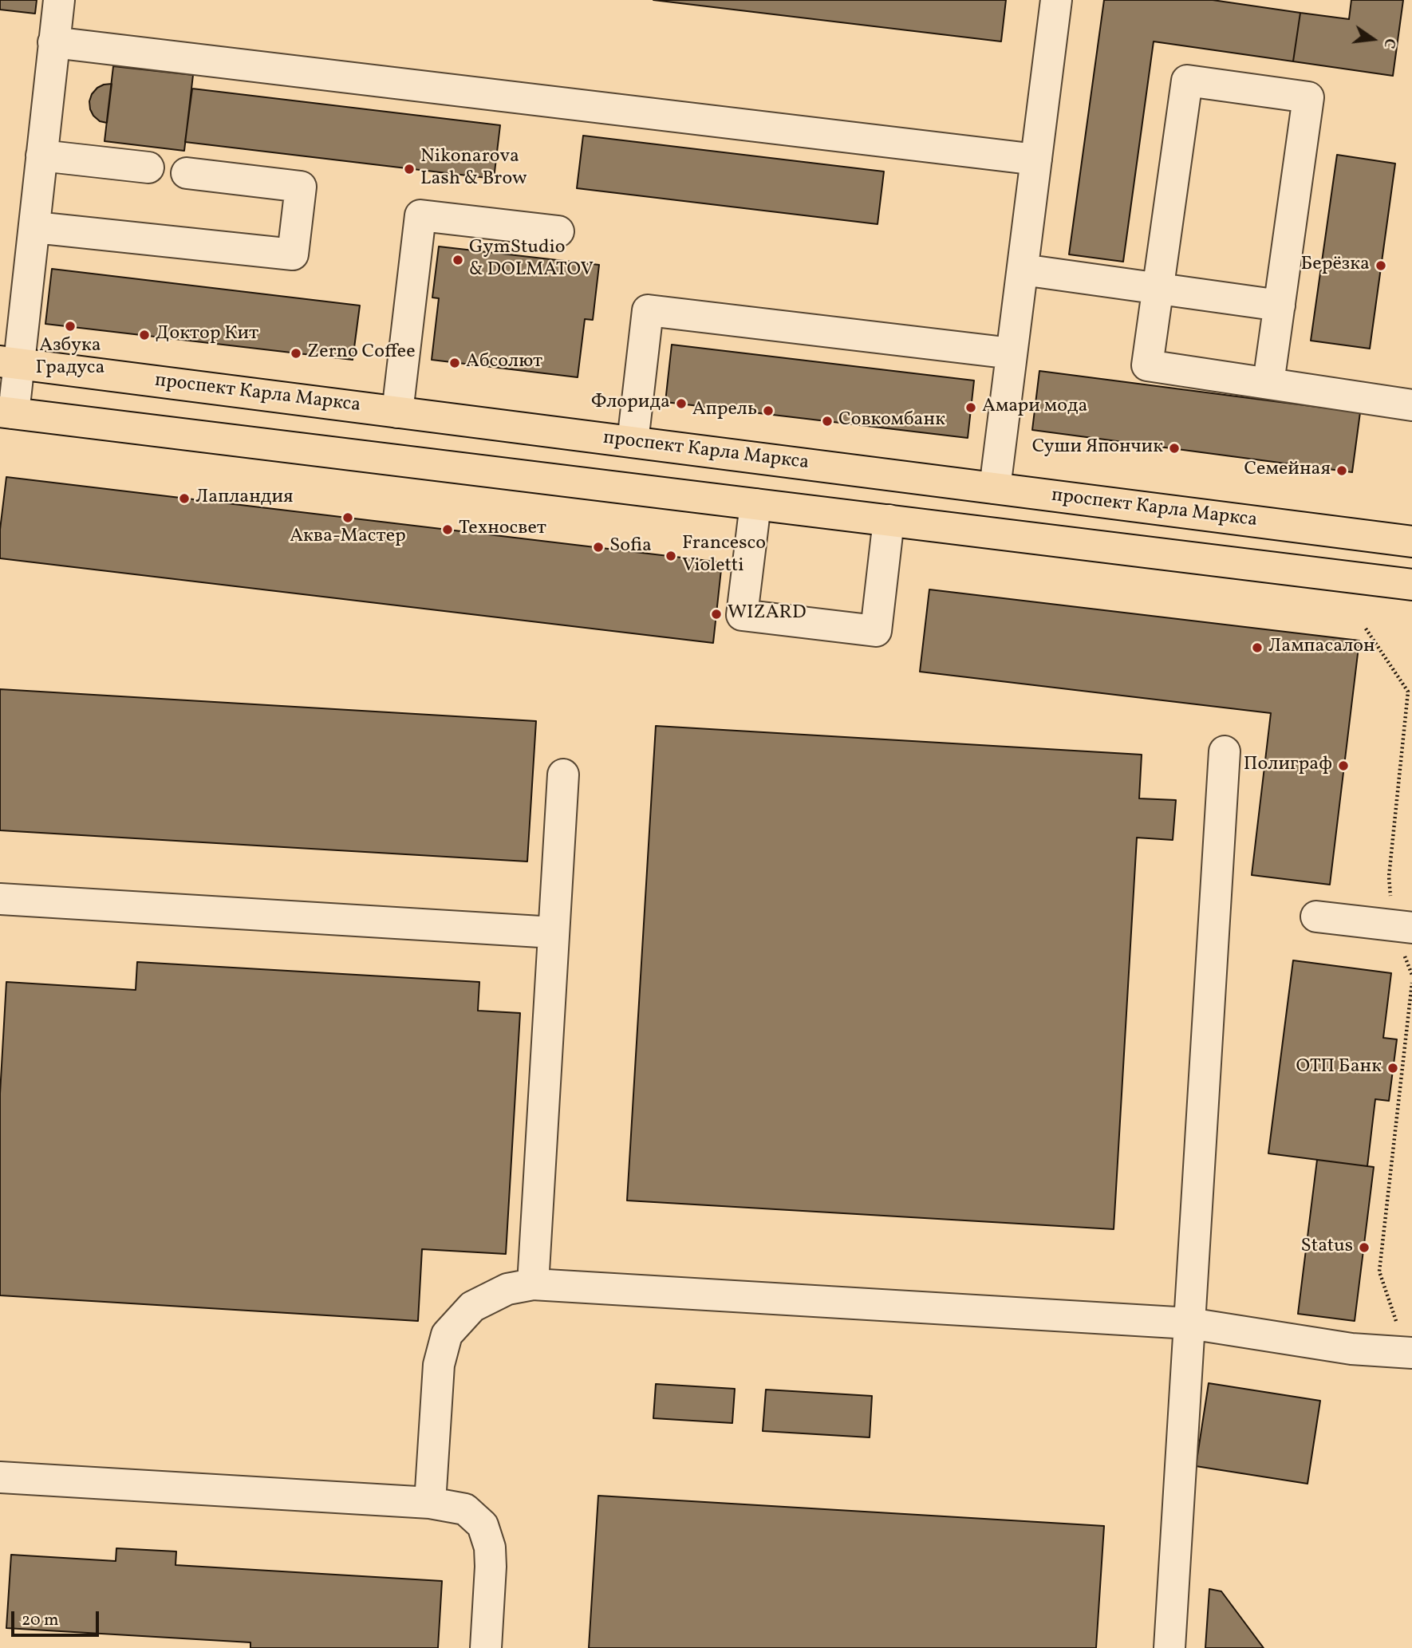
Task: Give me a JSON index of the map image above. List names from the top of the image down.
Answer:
{
  "streets": {
    "main road": ["проспект Карла Маркса"]
  },
  "places": [
    "Nikonarova Lash & Brow",
    "GymStudio & DOLMATOV",
    "Берёзка",
    "Азбука Градуса",
    "Доктор Кит",
    "Zerno Coffee",
    "Абсолют",
    "Флорида",
    "Амари мода",
    "Апрель",
    "Совкомбанк",
    "Суши Япончик",
    "Семейная",
    "Лапландия",
    "Аква-Мастер",
    "Техносвет",
    "Sofia",
    "Francesco Violetti",
    "WIZARD",
    "Лампасалон",
    "Полиграф",
    "ОТП Банк",
    "Status"
  ],
  "scale_bar": "20 m",
  "north": "right"
}
